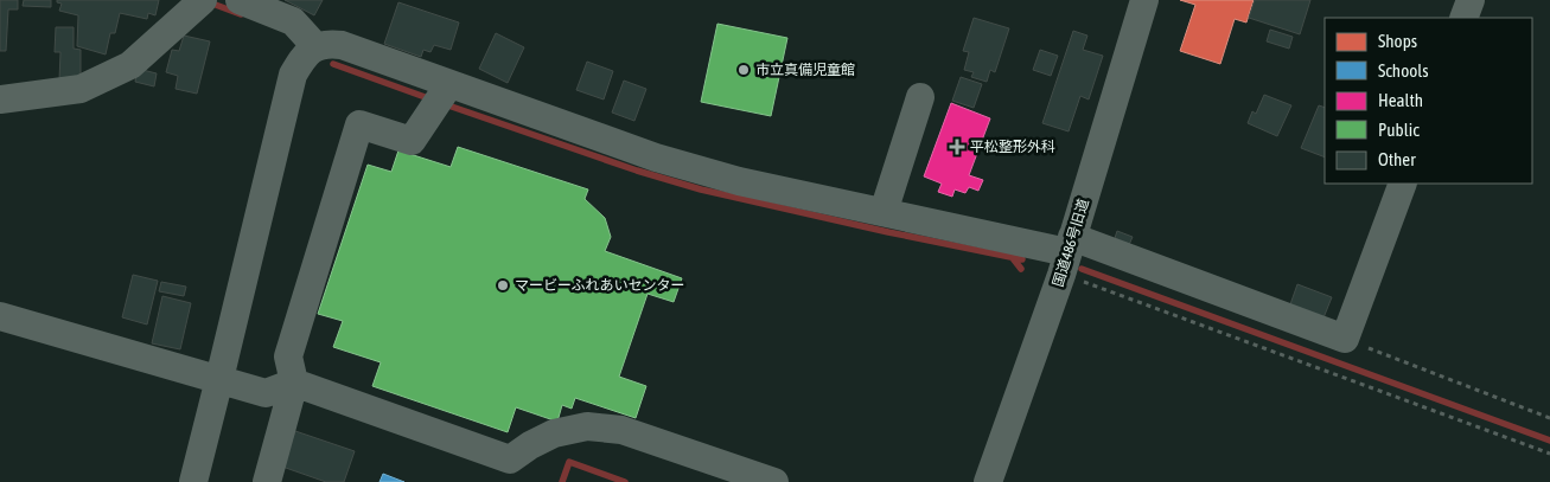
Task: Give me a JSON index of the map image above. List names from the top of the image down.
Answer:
{
  "streets": {
    "street": ["国道486号旧道"]
  },
  "places": {
    "other": ["市立真備児童館", "マービーふれあいセンター"],
    "health": ["平松整形外科"]
  },
  "legend": [
    "Shops",
    "Schools",
    "Health",
    "Public",
    "Other"
  ]
}
